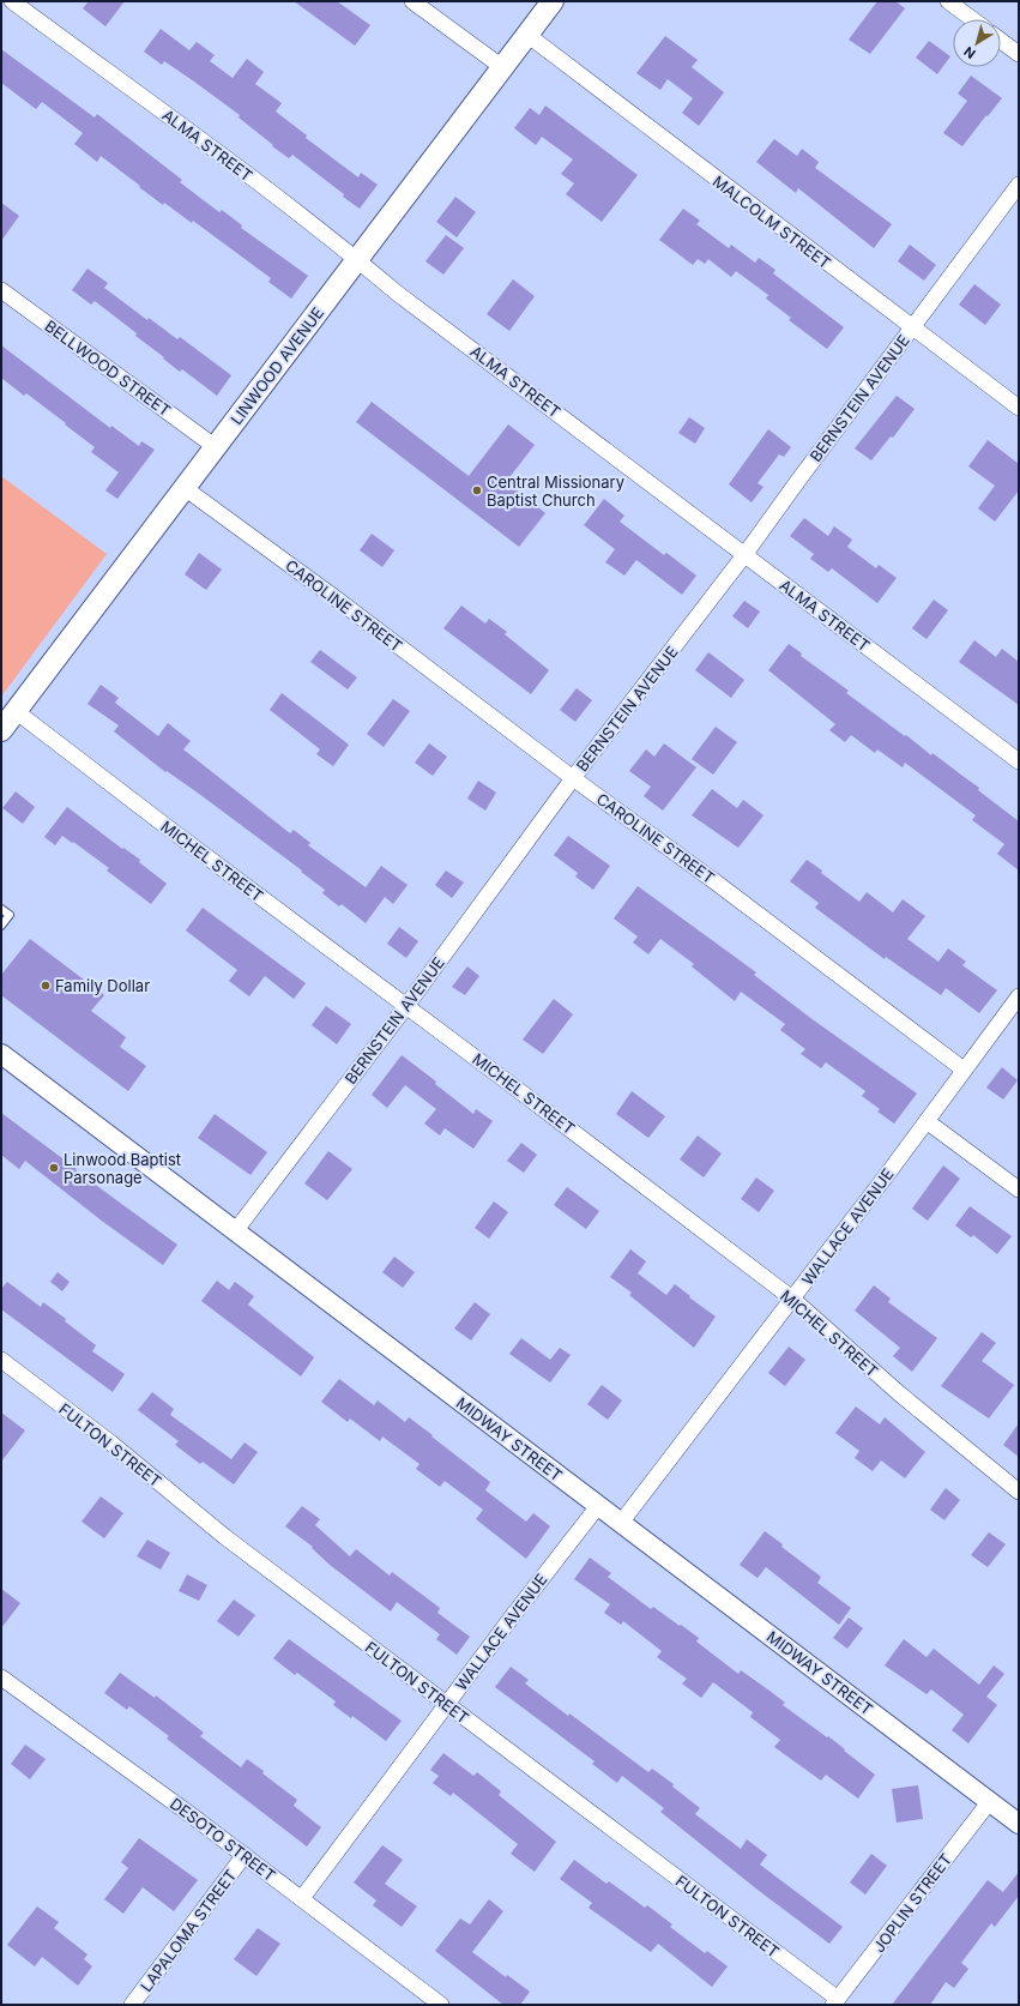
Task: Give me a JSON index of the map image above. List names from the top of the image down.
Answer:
{
  "streets": {
    "main road": ["LINWOOD AVENUE"],
    "street": [
      "ALMA STREET",
      "MALCOLM STREET",
      "BELLWOOD STREET",
      "BERNSTEIN AVENUE",
      "CAROLINE STREET",
      "MICHEL STREET",
      "WALLACE AVENUE",
      "MIDWAY STREET",
      "FULTON STREET",
      "DESOTO STREET",
      "JOPLIN STREET",
      "LAPALOMA STREET"
    ]
  },
  "crossings": [
    ["ALMA STREET", "LINWOOD AVENUE"],
    ["ALMA STREET", "BERNSTEIN AVENUE"],
    ["MALCOLM STREET", "LINWOOD AVENUE"],
    ["MALCOLM STREET", "BERNSTEIN AVENUE"],
    ["LINWOOD AVENUE", "BELLWOOD STREET"],
    ["LINWOOD AVENUE", "CAROLINE STREET"],
    ["LINWOOD AVENUE", "MICHEL STREET"],
    ["BERNSTEIN AVENUE", "CAROLINE STREET"],
    ["BERNSTEIN AVENUE", "MICHEL STREET"],
    ["BERNSTEIN AVENUE", "MIDWAY STREET"],
    ["CAROLINE STREET", "WALLACE AVENUE"],
    ["MICHEL STREET", "WALLACE AVENUE"],
    ["WALLACE AVENUE", "MIDWAY STREET"],
    ["WALLACE AVENUE", "FULTON STREET"],
    ["WALLACE AVENUE", "DESOTO STREET"],
    ["MIDWAY STREET", "JOPLIN STREET"],
    ["FULTON STREET", "JOPLIN STREET"],
    ["DESOTO STREET", "LAPALOMA STREET"]
  ],
  "places": ["Central Missionary Baptist Church", "Family Dollar", "Linwood Baptist Parsonage"],
  "north": "bottom left"
}
